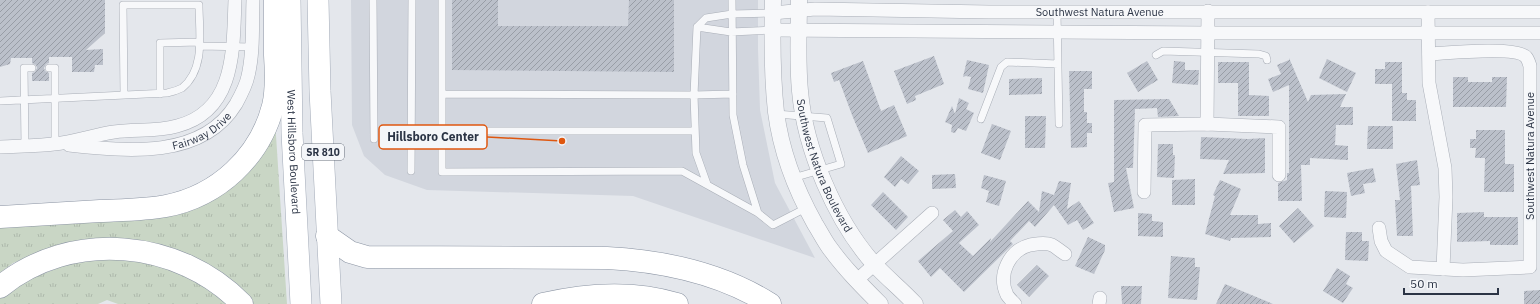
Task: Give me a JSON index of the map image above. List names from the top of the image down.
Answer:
{
  "streets": {
    "main road": ["West Hillsboro Boulevard", "SR 810"],
    "street": ["Southwest Natura Avenue", "Fairway Drive", "Southwest Natura Boulevard"]
  },
  "crossings": [
    ["Southwest Natura Avenue", "Southwest Natura Boulevard"]
  ],
  "places": ["Hillsboro Center"],
  "scale_bar": "50 m"
}
